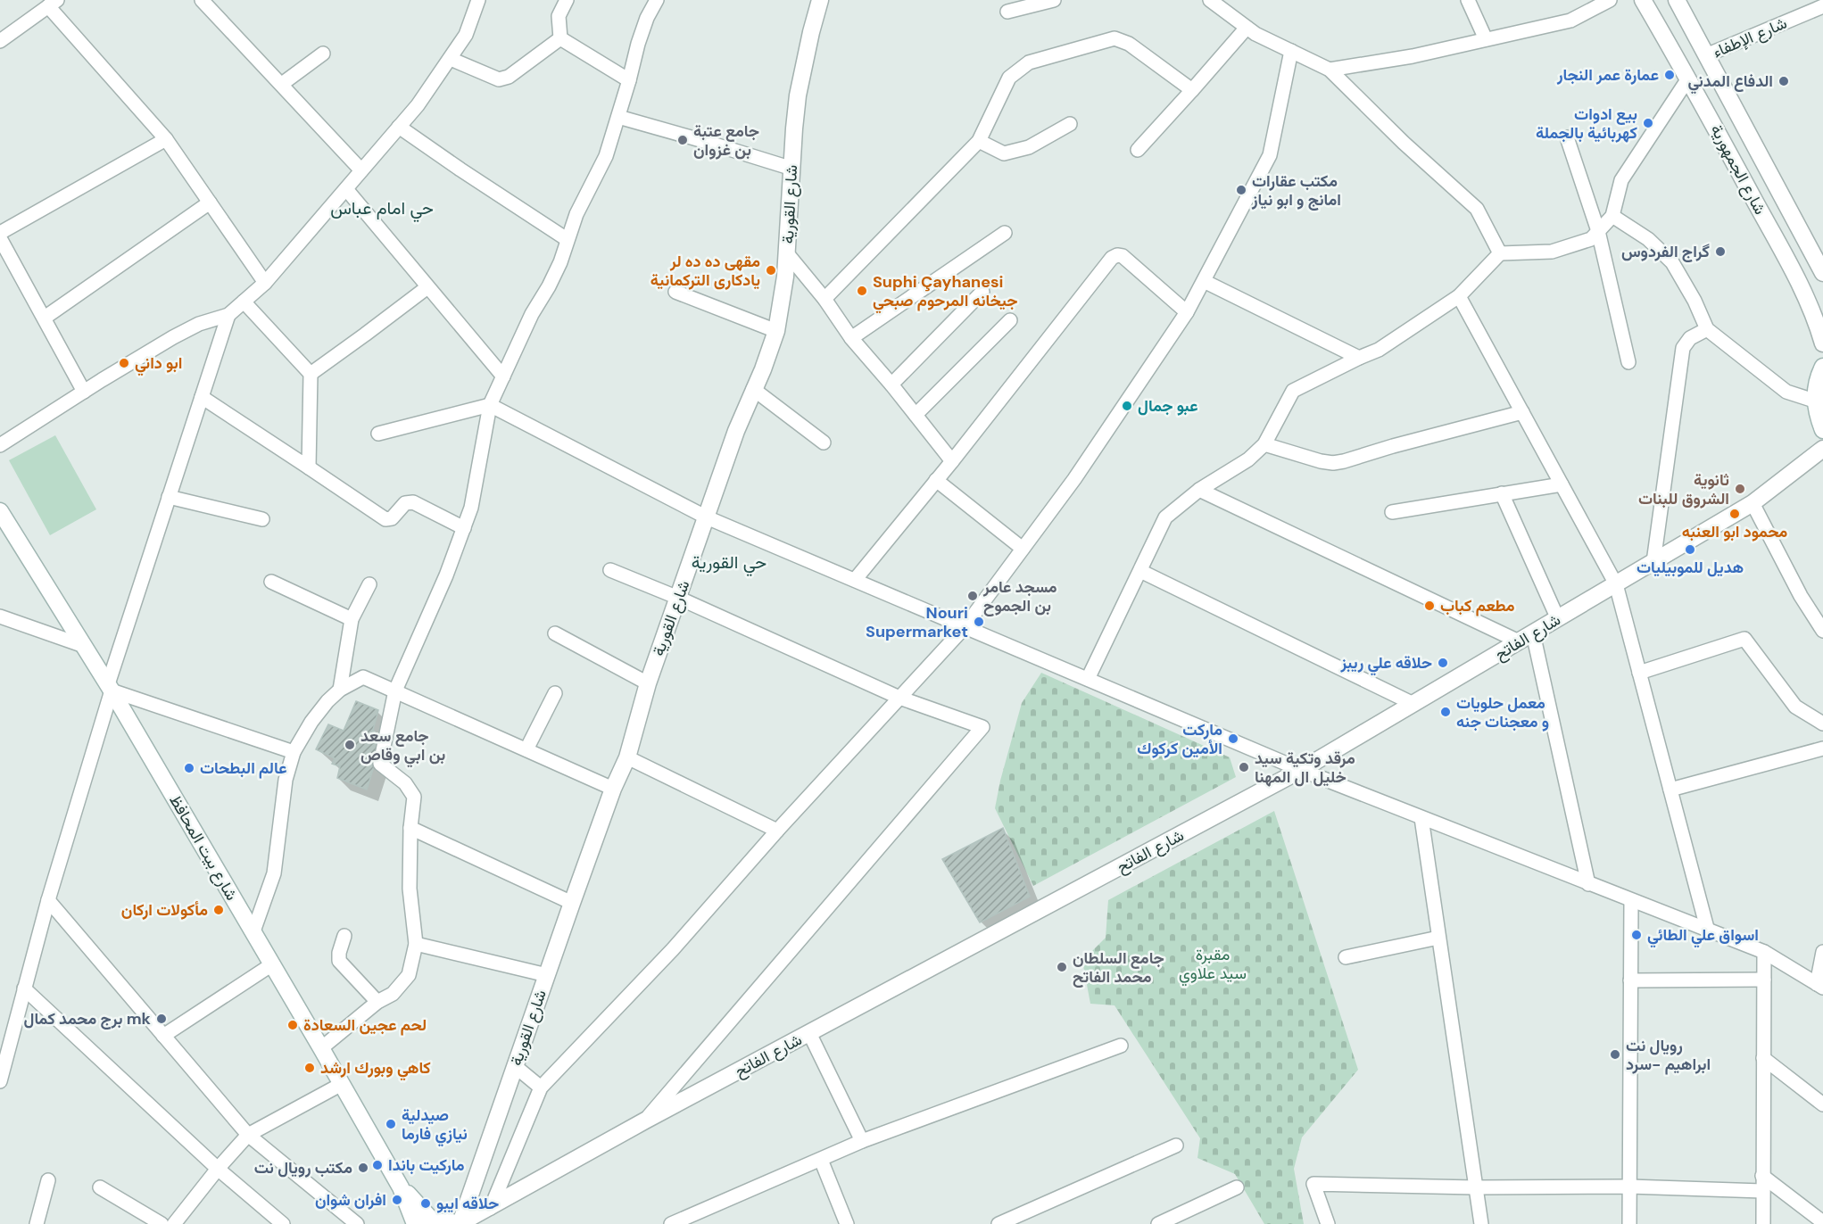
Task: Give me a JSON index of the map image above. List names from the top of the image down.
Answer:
{
  "streets": {
    "street": [
      "شارع الإطفاء",
      "شارع الجمهورية",
      "شارع القورية",
      "شارع الفاتح",
      "شارع بيت المحافظ"
    ]
  },
  "crossings": [
    ["شارع الإطفاء", "شارع الجمهورية"],
    ["شارع القورية", "شارع الفاتح"]
  ],
  "districts": ["حي امام عباس", "حي القورية"],
  "parks": ["مقبرة سيد علاوي"],
  "places": [
    "عمارة عمر النجار",
    "الدفاع المدني",
    "بيع ادوات كهربائية بالجملة",
    "جامع عتبة بن غزوان",
    "مكتب عقارات امانج و ابو نياز",
    "گراج الفردوس",
    "مقهى ده ده لر يادكارى التركمانية",
    "Suphi Çayhanesi جيخانه المرحوم صبحي",
    "ابو داني",
    "عبو جمال",
    "ثانوية الشروق للبنات",
    "محمود ابو العنبه",
    "هديل للموبيليات",
    "مسجد عامر بن الجموح",
    "مطعم كباب",
    "Nouri Supermarket",
    "حلاقه علي ريبز",
    "معمل حلويات و معجنات جنه",
    "ماركت الأمين كركوك",
    "جامع سعد بن ابي وقاص",
    "مرقد وتكية سيد خليل ال المهنا",
    "عالم البطحات",
    "مأكولات اركان",
    "اسواق علي الطائي",
    "جامع السلطان محمد الفاتح",
    "برج محمد كمال mk",
    "لحم عجين السعادة",
    "رويال نت ابراهيم -سرد",
    "كاهي وبورك ارشد",
    "صيدلية نيازي فارما",
    "ماركيت باندا",
    "مكتب رويال نت",
    "افران شوان",
    "حلاقه ايبو"
  ]
}
